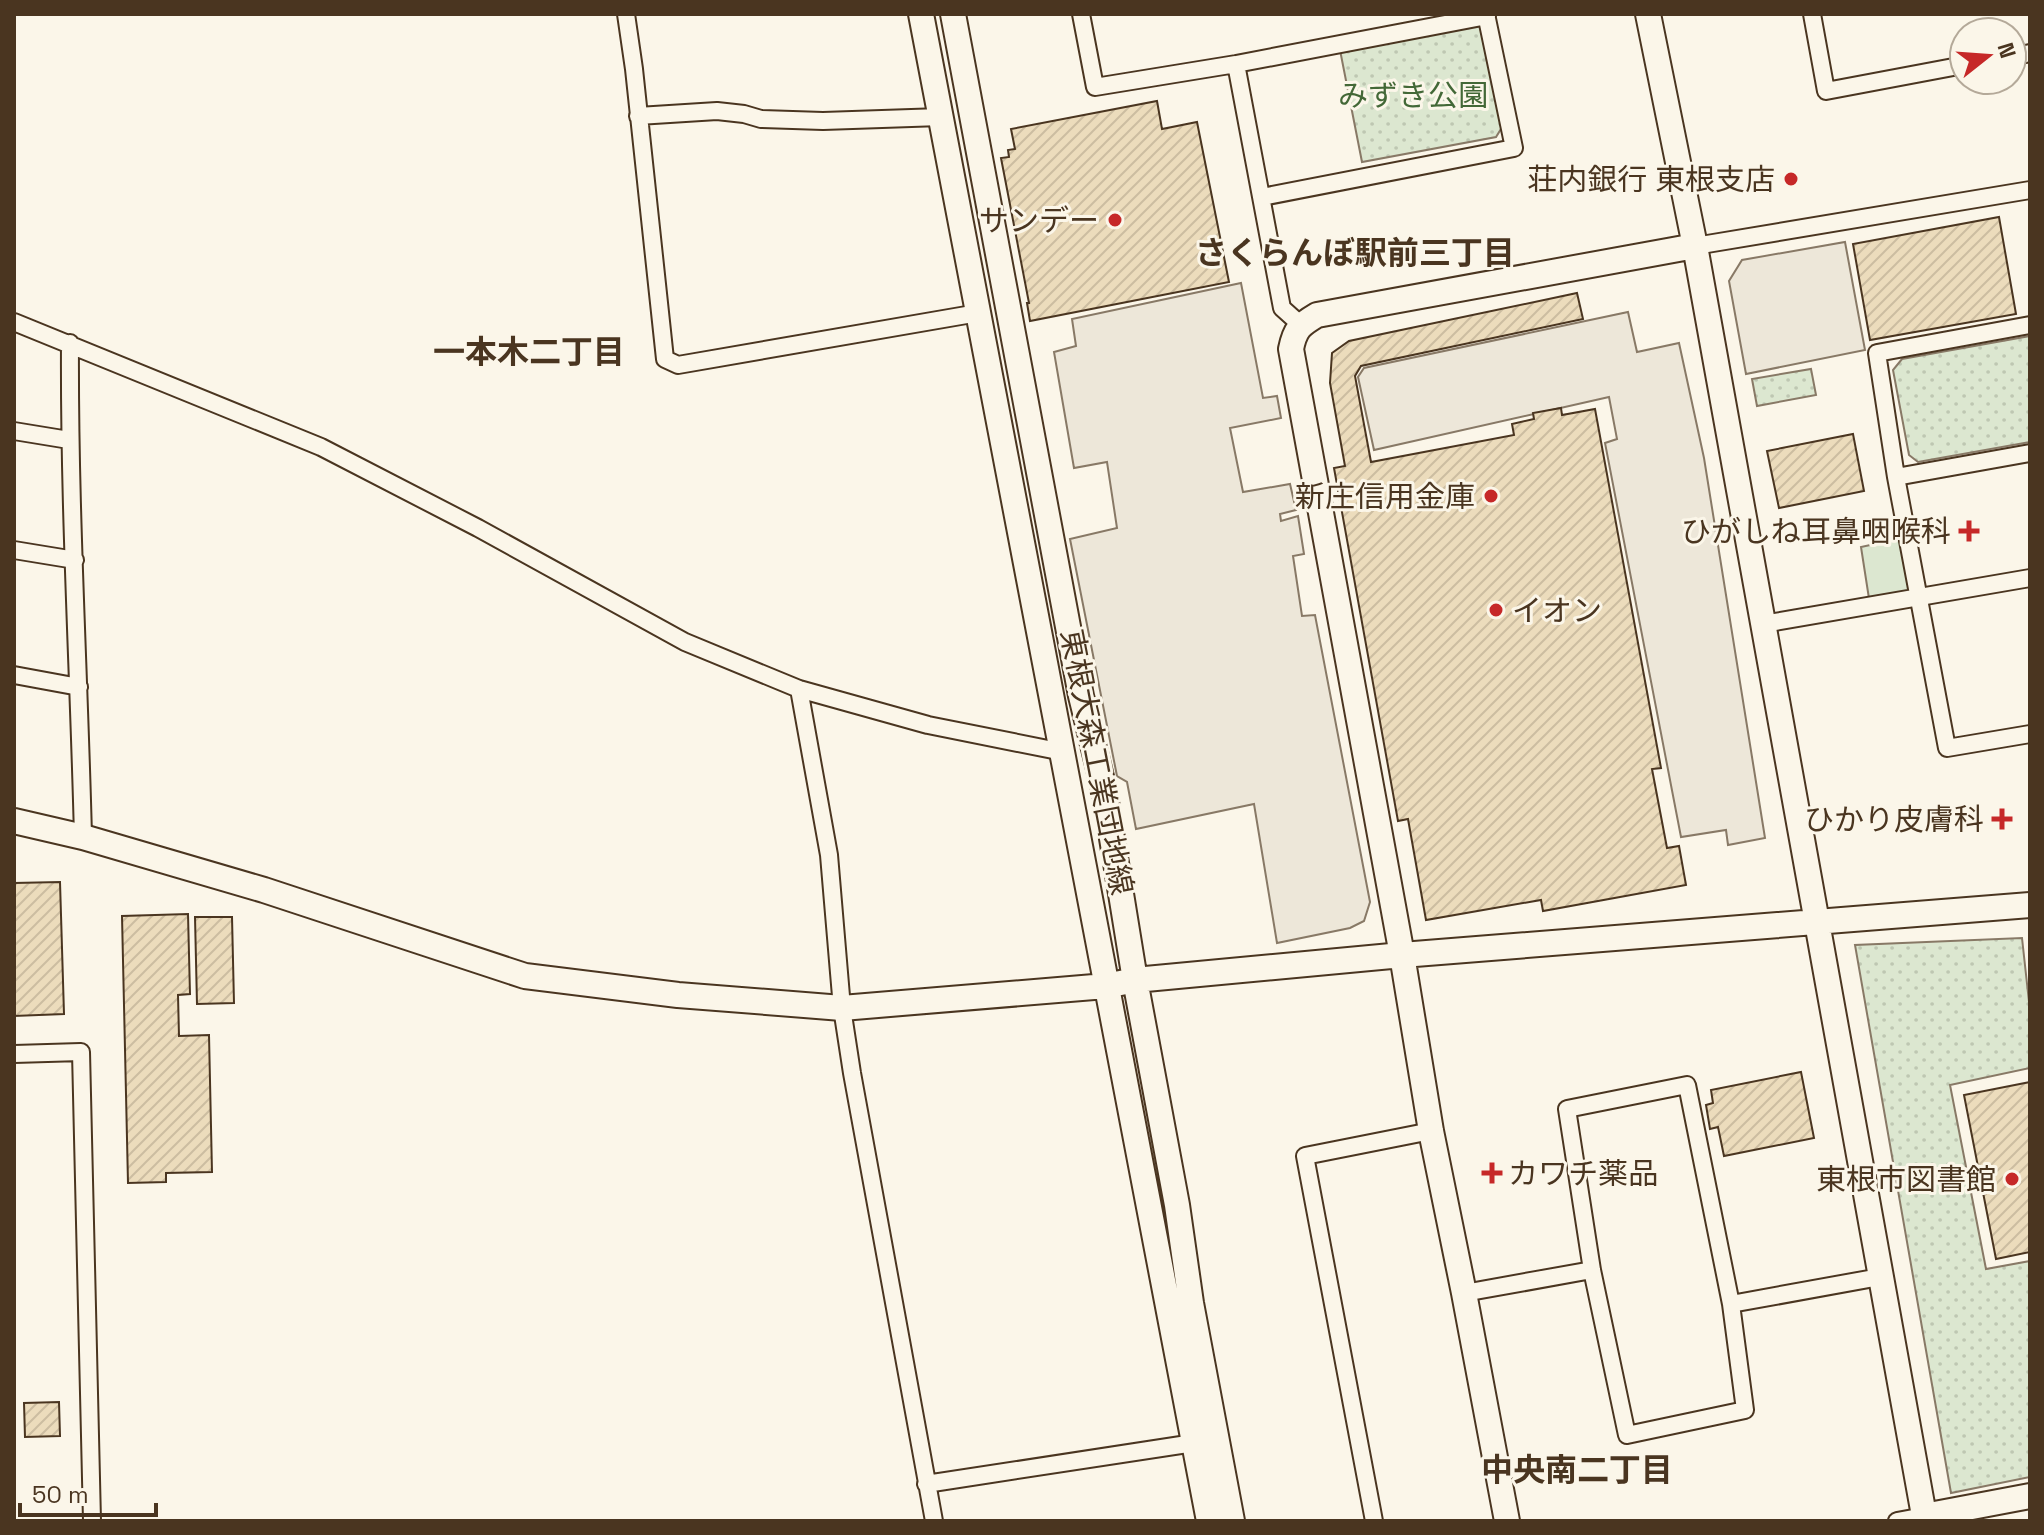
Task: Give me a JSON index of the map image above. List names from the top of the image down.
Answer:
{
  "streets": {
    "street": ["東根大森工業団地線"]
  },
  "districts": ["さくらんぼ駅前三丁目", "一本木二丁目", "中央南二丁目"],
  "parks": ["みずき公園"],
  "places": {
    "other": [
      "荘内銀行 東根支店",
      "サンデー",
      "新庄信用金庫",
      "イオン",
      "東根市図書館"
    ],
    "health": ["ひがしね耳鼻咽喉科", "ひかり皮膚科", "カワチ薬品"]
  },
  "scale_bar": "50 m",
  "north": "right"
}
